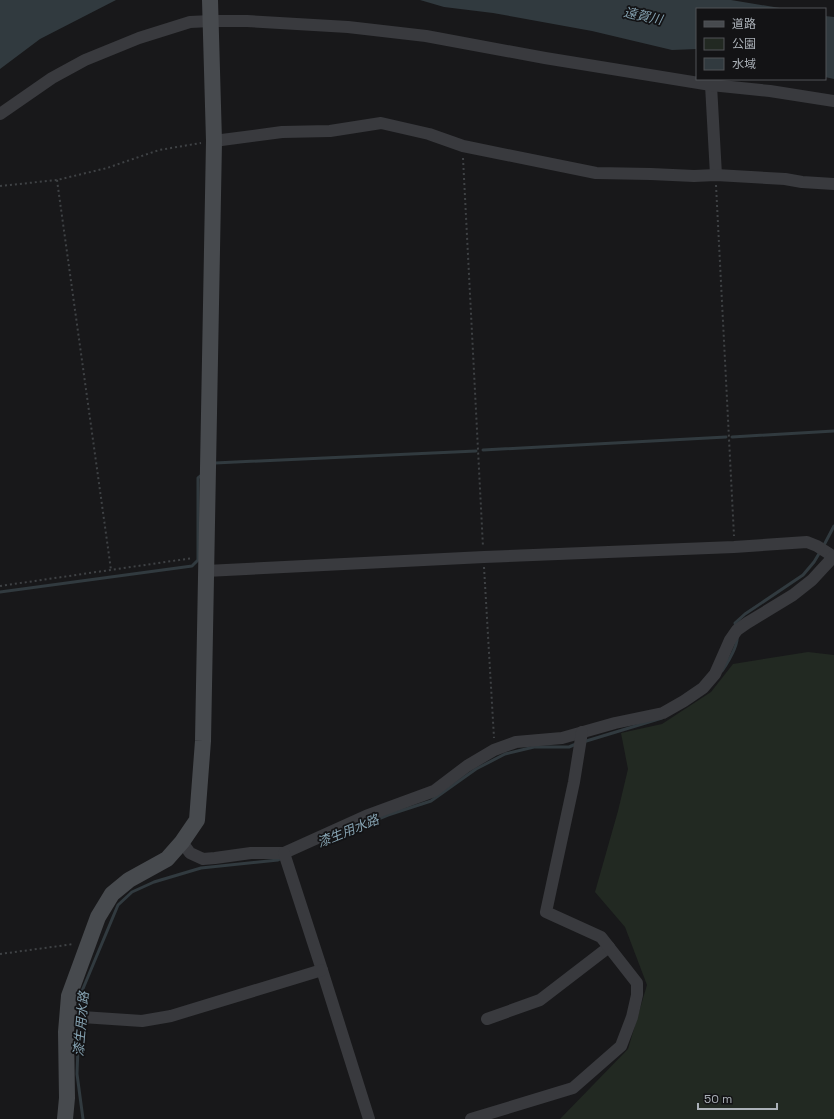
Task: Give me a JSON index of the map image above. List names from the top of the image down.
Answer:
{
  "water": ["遠賀川", "漆生用水路"],
  "legend": ["道路", "公園", "水域"],
  "scale_bar": "50 m"
}
